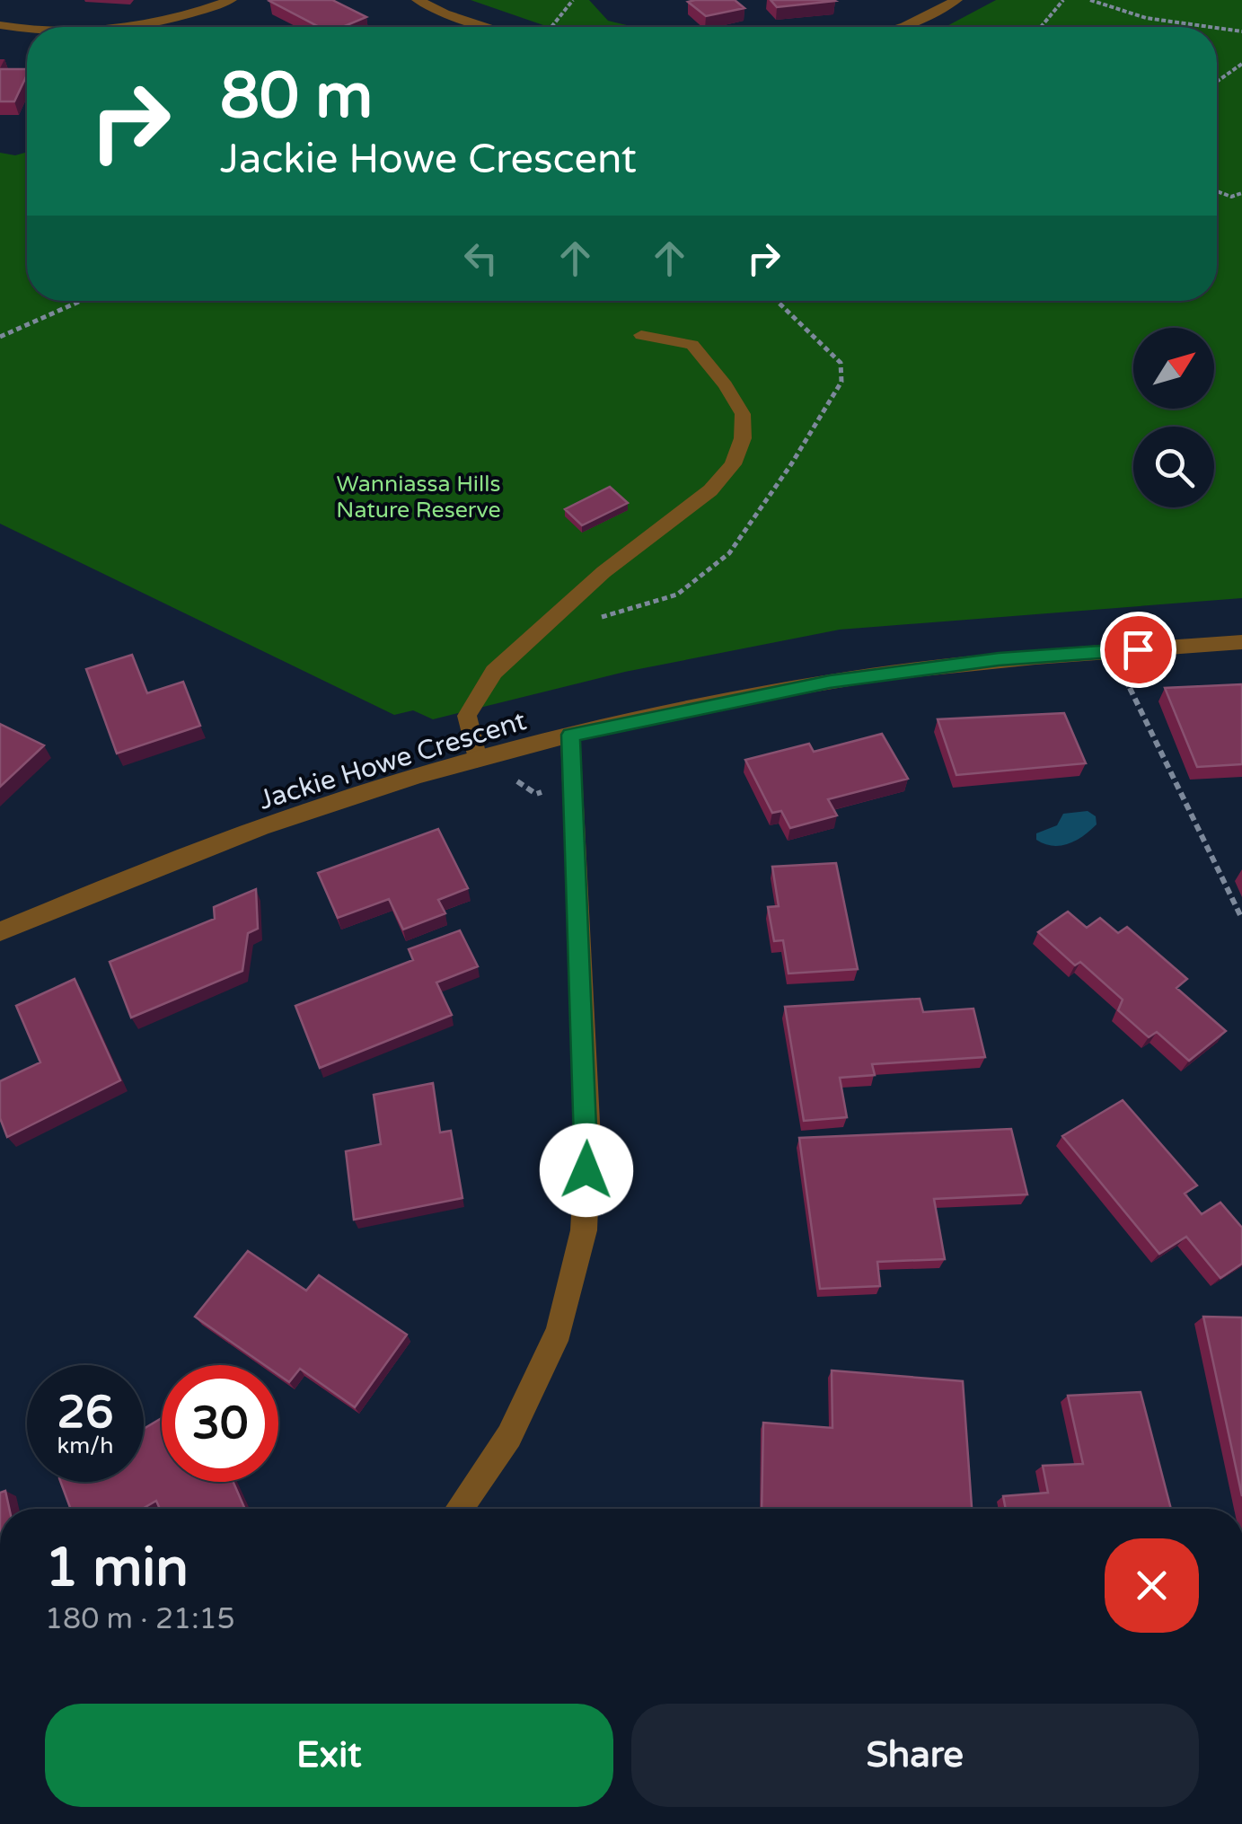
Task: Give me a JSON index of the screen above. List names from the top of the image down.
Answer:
{
  "streets": {
    "street": ["Jackie Howe Crescent"]
  },
  "parks": ["Wanniassa Hills Nature Reserve"],
  "north": "top right",
  "page": {
    "turn": ["80 m", "Jackie Howe Crescent"],
    "speed": "26 km/h",
    "limit": "30",
    "heading": ["1 min", "180 m · 21:15"],
    "buttons": ["Exit", "Share"]
  }
}
